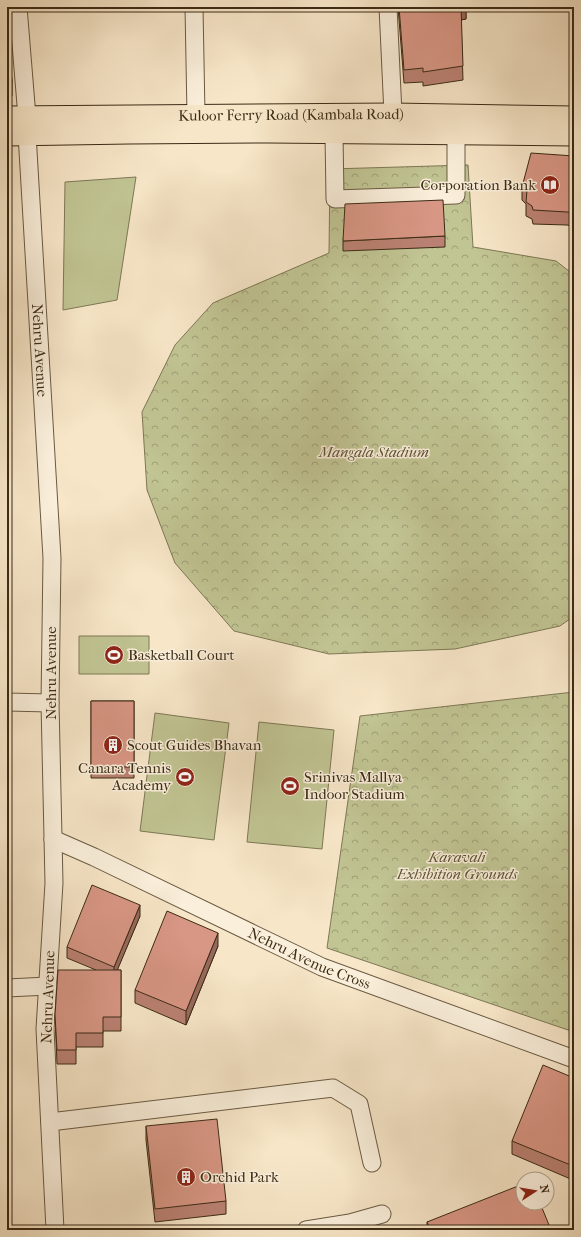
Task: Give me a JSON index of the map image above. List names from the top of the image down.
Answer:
{
  "streets": {
    "main road": ["Kuloor Ferry Road (Kambala Road)"],
    "street": ["Nehru Avenue", "Nehru Avenue Cross"]
  },
  "crossings": [
    ["Kuloor Ferry Road (Kambala Road)", "Nehru Avenue"],
    ["Nehru Avenue", "Nehru Avenue Cross"]
  ],
  "parks": ["Mangala Stadium", "Karavali Exhibition Grounds"],
  "places": {
    "library": ["Corporation Bank"],
    "sports": ["Basketball Court", "Canara Tennis Academy", "Srinivas Mallya Indoor Stadium"],
    "building": ["Scout Guides Bhavan", "Orchid Park"]
  },
  "north": "right"
}
